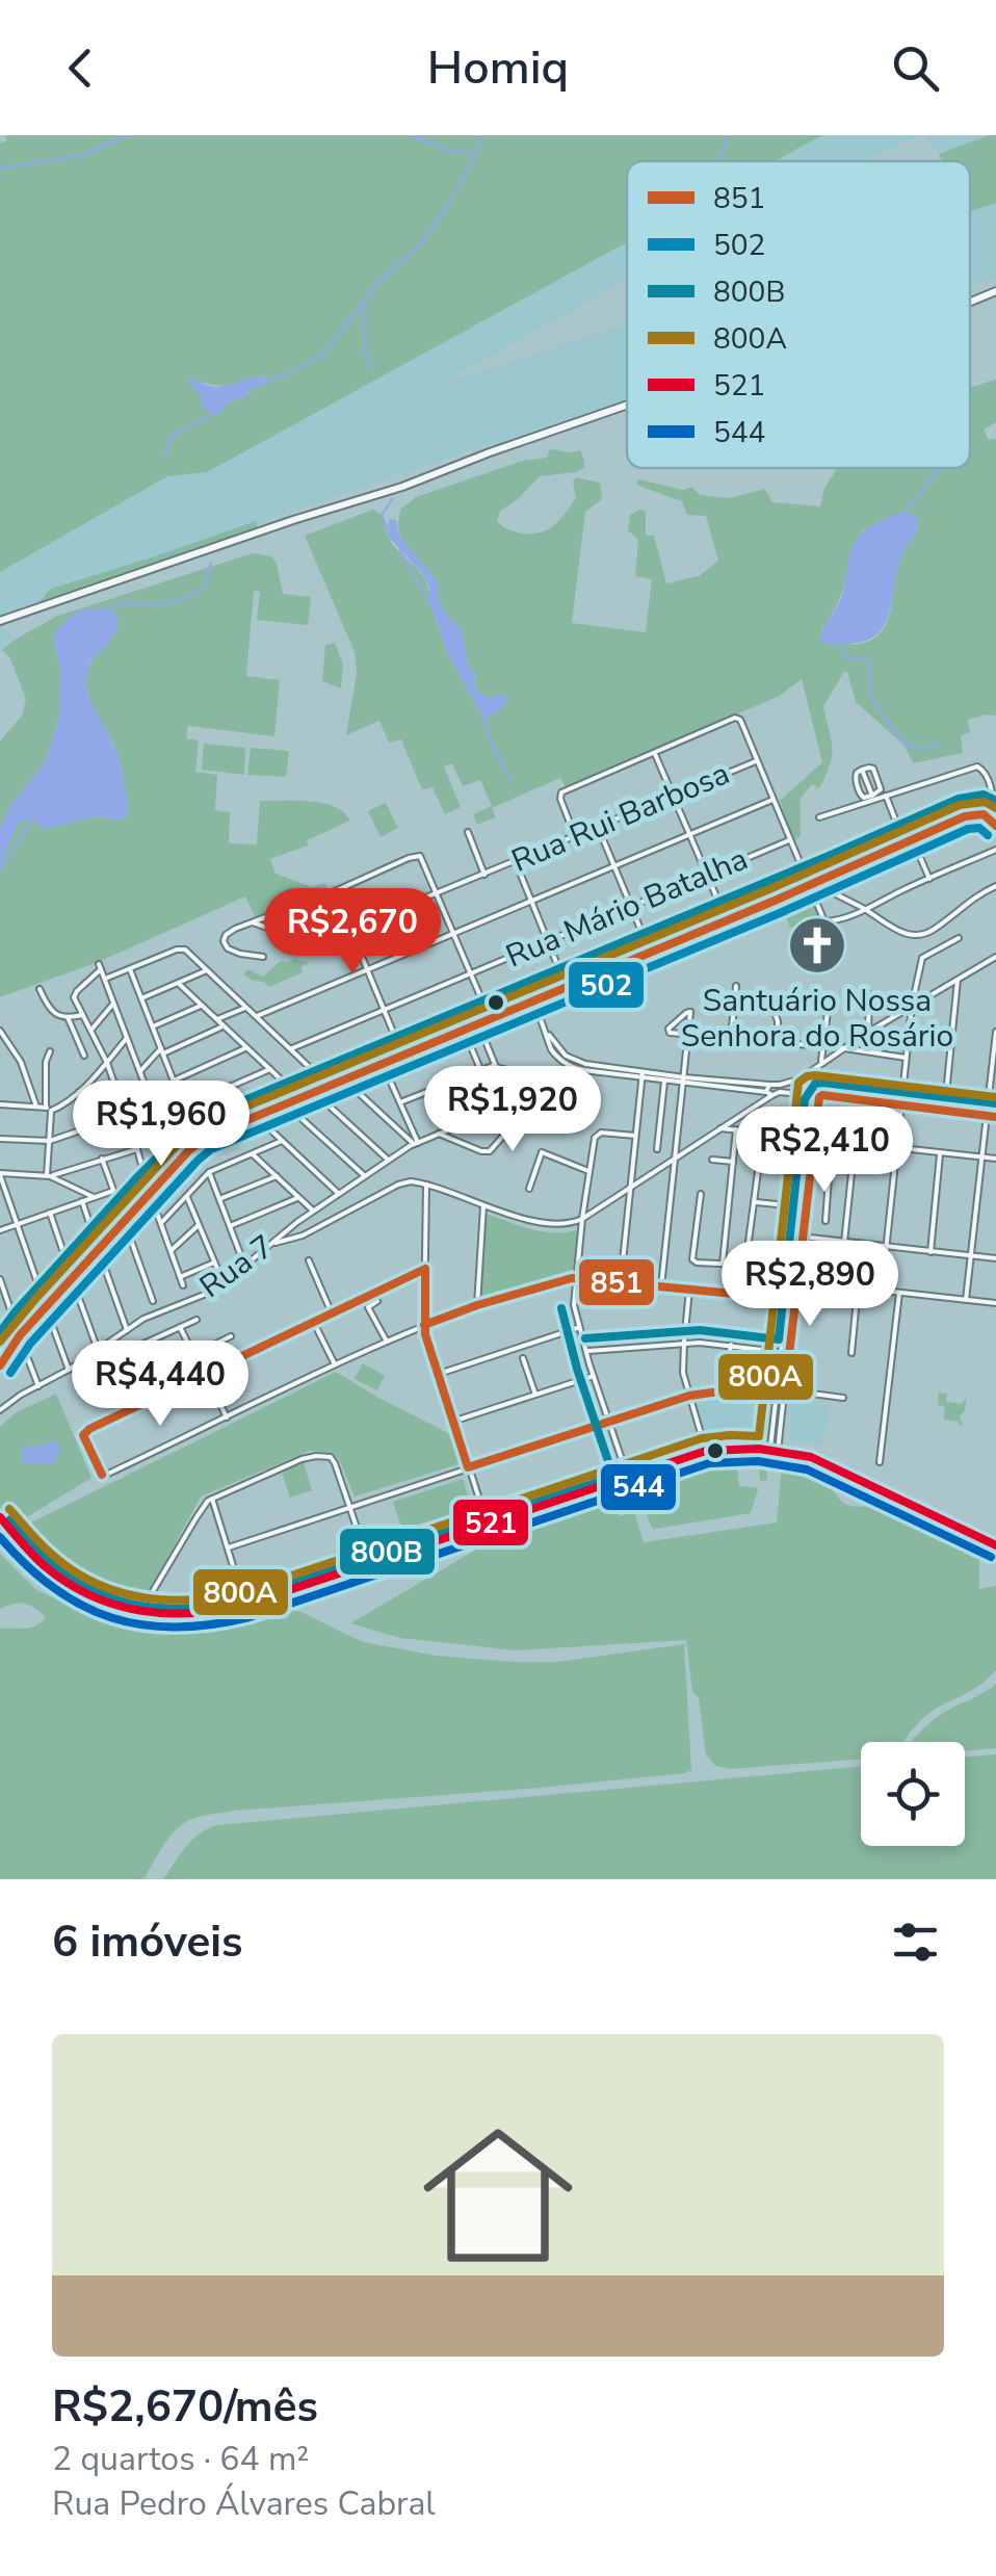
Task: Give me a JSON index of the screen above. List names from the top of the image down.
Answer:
{
  "streets": {
    "street": ["Rua Rui Barbosa", "Rua Mário Batalha", "Rua 7"]
  },
  "places": {
    "church": ["Santuário Nossa Senhora do Rosário"]
  },
  "lines": [
    "transit line 800B",
    "transit line 800A",
    "transit line 851",
    "transit line 502",
    "transit line 521",
    "transit line 544"
  ],
  "legend": [
    "851",
    "502",
    "800B",
    "800A",
    "521",
    "544"
  ],
  "page": {
    "header": "Homiq",
    "price": [
      "R$2,670",
      "R$1,920",
      "R$1,960",
      "R$2,410",
      "R$2,890",
      "R$4,440"
    ],
    "heading": "6 imóveis",
    "list": [
      {
        "name": "R$2,670/mês",
        "note": "2 quartos · 64 m² · Rua Pedro Álvares Cabral"
      }
    ]
  }
}
